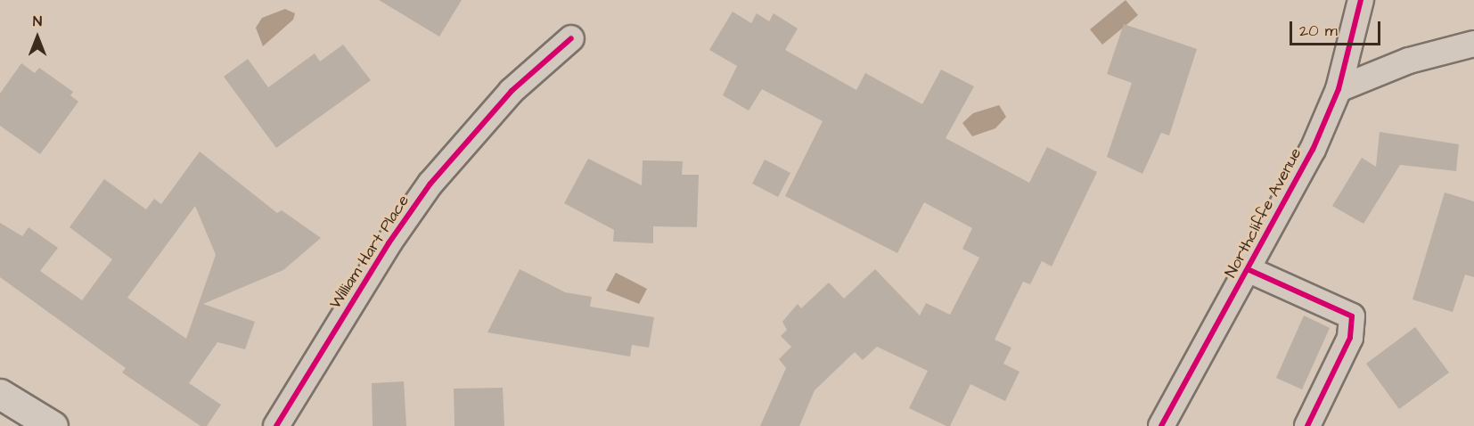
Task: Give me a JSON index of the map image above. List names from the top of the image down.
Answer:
{
  "streets": {
    "street": ["Northcliffe Avenue", "William Hart Place"]
  },
  "scale_bar": "20 m",
  "north": "top"
}
